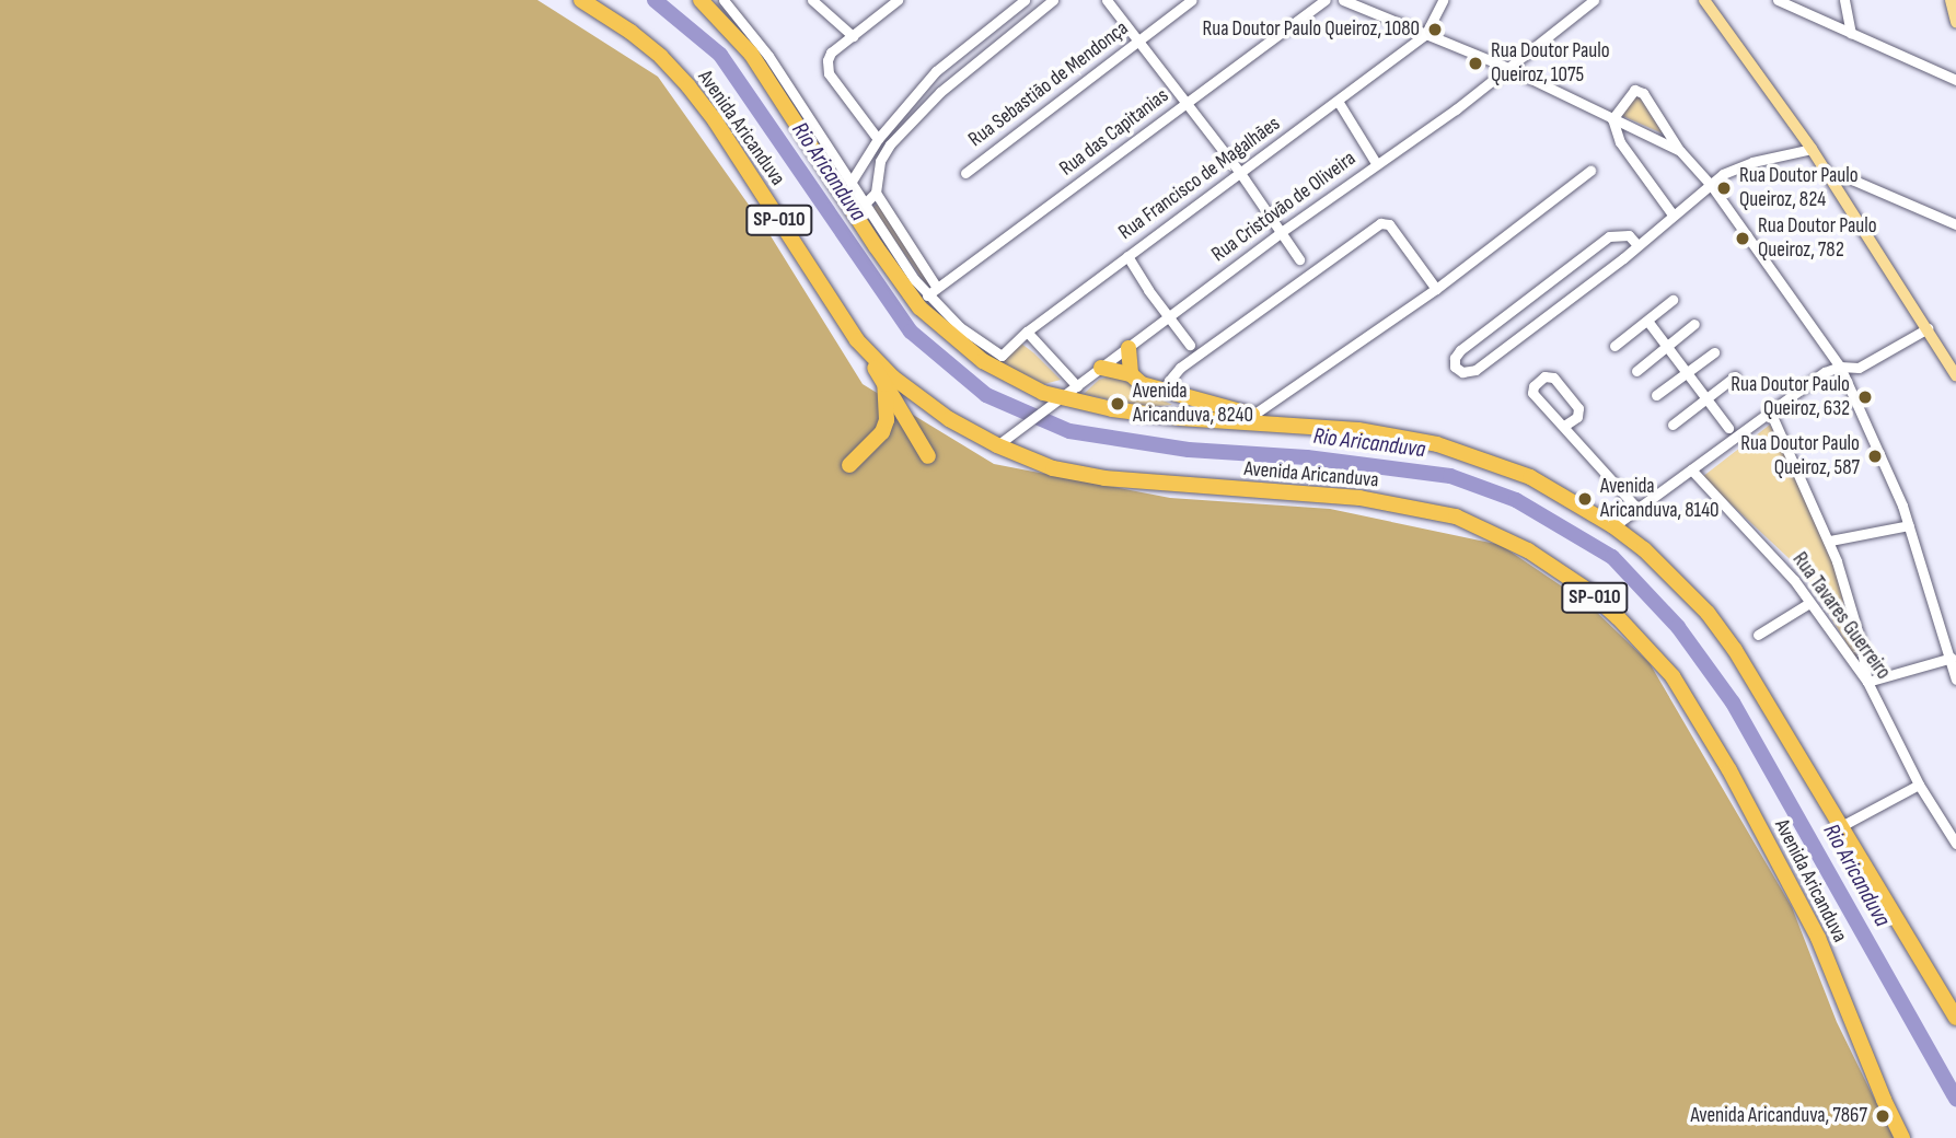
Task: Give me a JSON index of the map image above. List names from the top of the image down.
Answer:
{
  "streets": {
    "highway": ["Avenida Aricanduva", "SP-010"],
    "street": [
      "Rua Sebastião de Mendonça",
      "Rua das Capitanias",
      "Rua Francisco de Magalhães",
      "Rua Cristóvão de Oliveira",
      "Rua Tavares Guerreiro"
    ]
  },
  "crossings": [
    ["Avenida Aricanduva", "Rua Cristóvão de Oliveira"],
    ["Rua das Capitanias", "Rua Francisco de Magalhães"],
    ["Rua Cristóvão de Oliveira", "SP-010"]
  ],
  "water": ["Rio Aricanduva"],
  "places": [
    "Rua Doutor Paulo Queiroz, 1080",
    "Rua Doutor Paulo Queiroz, 1075",
    "Rua Doutor Paulo Queiroz, 824",
    "Rua Doutor Paulo Queiroz, 782",
    "Rua Doutor Paulo Queiroz, 632",
    "Avenida Aricanduva, 8240",
    "Rua Doutor Paulo Queiroz, 587",
    "Avenida Aricanduva, 8140",
    "Avenida Aricanduva, 7867"
  ]
}
